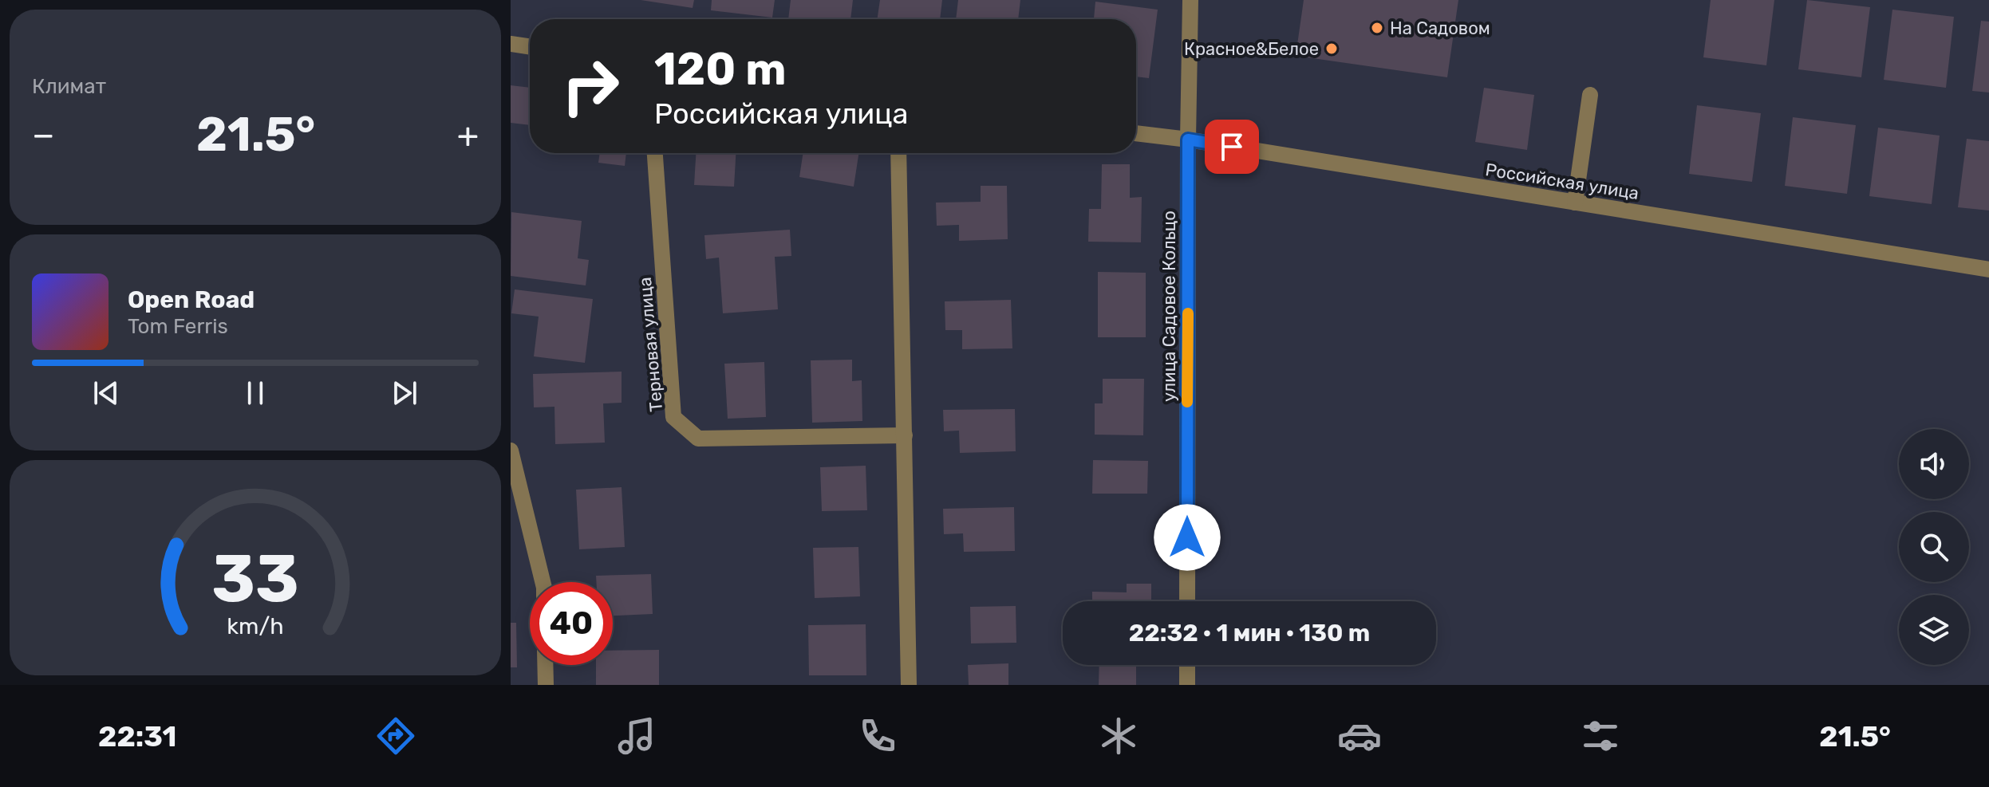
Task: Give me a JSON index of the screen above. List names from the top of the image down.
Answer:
{
  "streets": {
    "street": ["Российская улица", "улица Садовое Кольцо", "Терновая улица"]
  },
  "crossings": [
    ["Российская улица", "улица Садовое Кольцо"]
  ],
  "places": ["На Садовом", "Красное&Белое"],
  "page": {
    "tile": "Климат",
    "turn": ["120 m", "Российская улица"],
    "heat": ["−", "21.5°", "+"],
    "song": ["Open Road", "Tom Ferris"],
    "limit": "40",
    "trip": "22:32 · 1 мин · 130 m",
    "tabs": ["22:31", "21.5°"],
    "gauge": ["33", "km/h"]
  }
}
